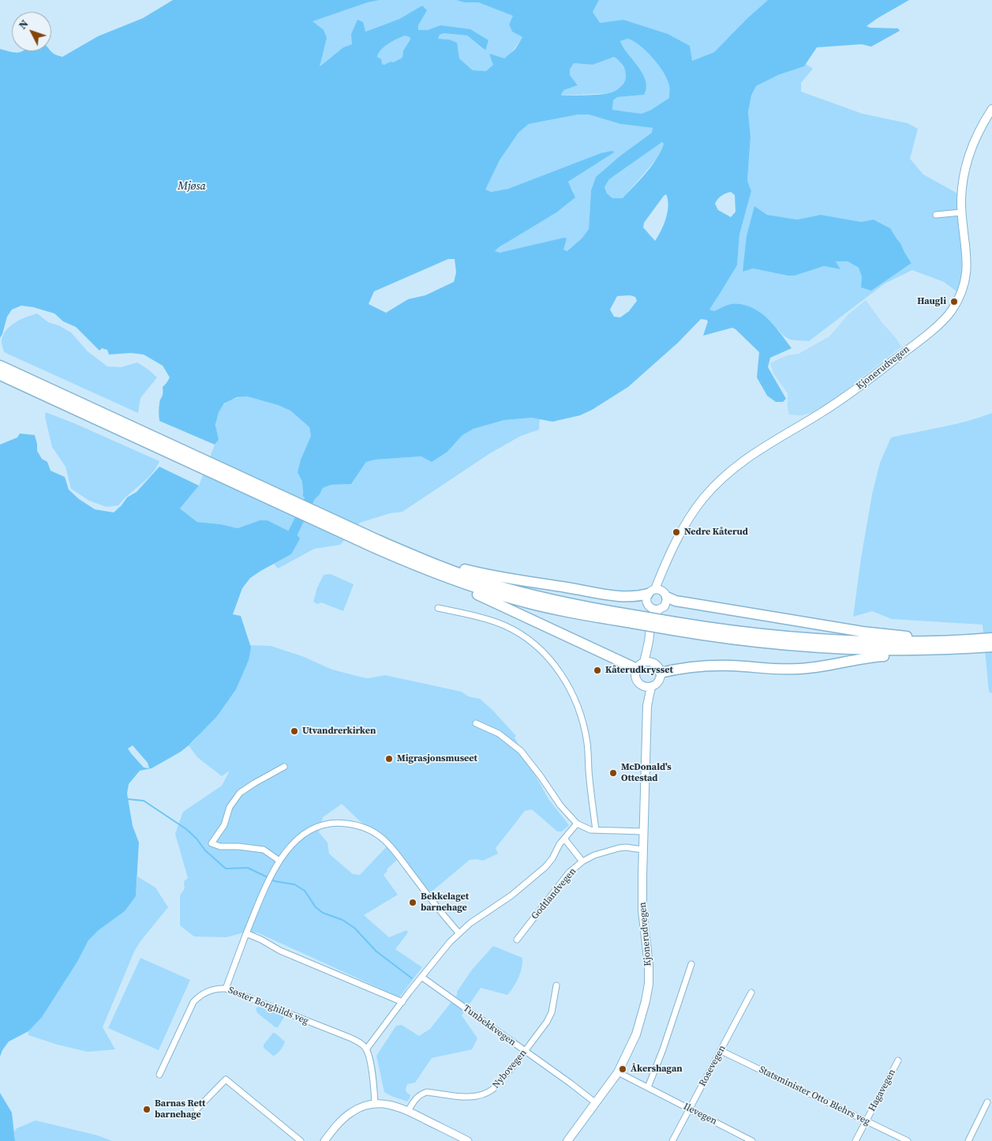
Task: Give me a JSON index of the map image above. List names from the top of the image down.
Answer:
{
  "streets": {
    "main road": ["Kjonerudvegen"],
    "street": [
      "Godtlandvegen",
      "Søster Borghilds veg",
      "Tunbekkvegen",
      "Rosevegen",
      "Nybovegen",
      "Hagavegen",
      "Statsminister Otto Blehrs veg",
      "Ilevegen"
    ]
  },
  "crossings": [
    ["Kjonerudvegen", "Godtlandvegen"],
    ["Kjonerudvegen", "Tunbekkvegen"],
    ["Kjonerudvegen", "Ilevegen"],
    ["Tunbekkvegen", "Nybovegen"],
    ["Rosevegen", "Statsminister Otto Blehrs veg"],
    ["Rosevegen", "Ilevegen"],
    ["Hagavegen", "Statsminister Otto Blehrs veg"]
  ],
  "water": ["Mjøsa"],
  "places": [
    "Haugli",
    "Nedre Kåterud",
    "Kåterudkrysset",
    "Utvandrerkirken",
    "Migrasjonsmuseet",
    "McDonald's Ottestad",
    "Bekkelaget barnehage",
    "Åkershagan",
    "Barnas Rett barnehage"
  ],
  "north": "top left"
}
